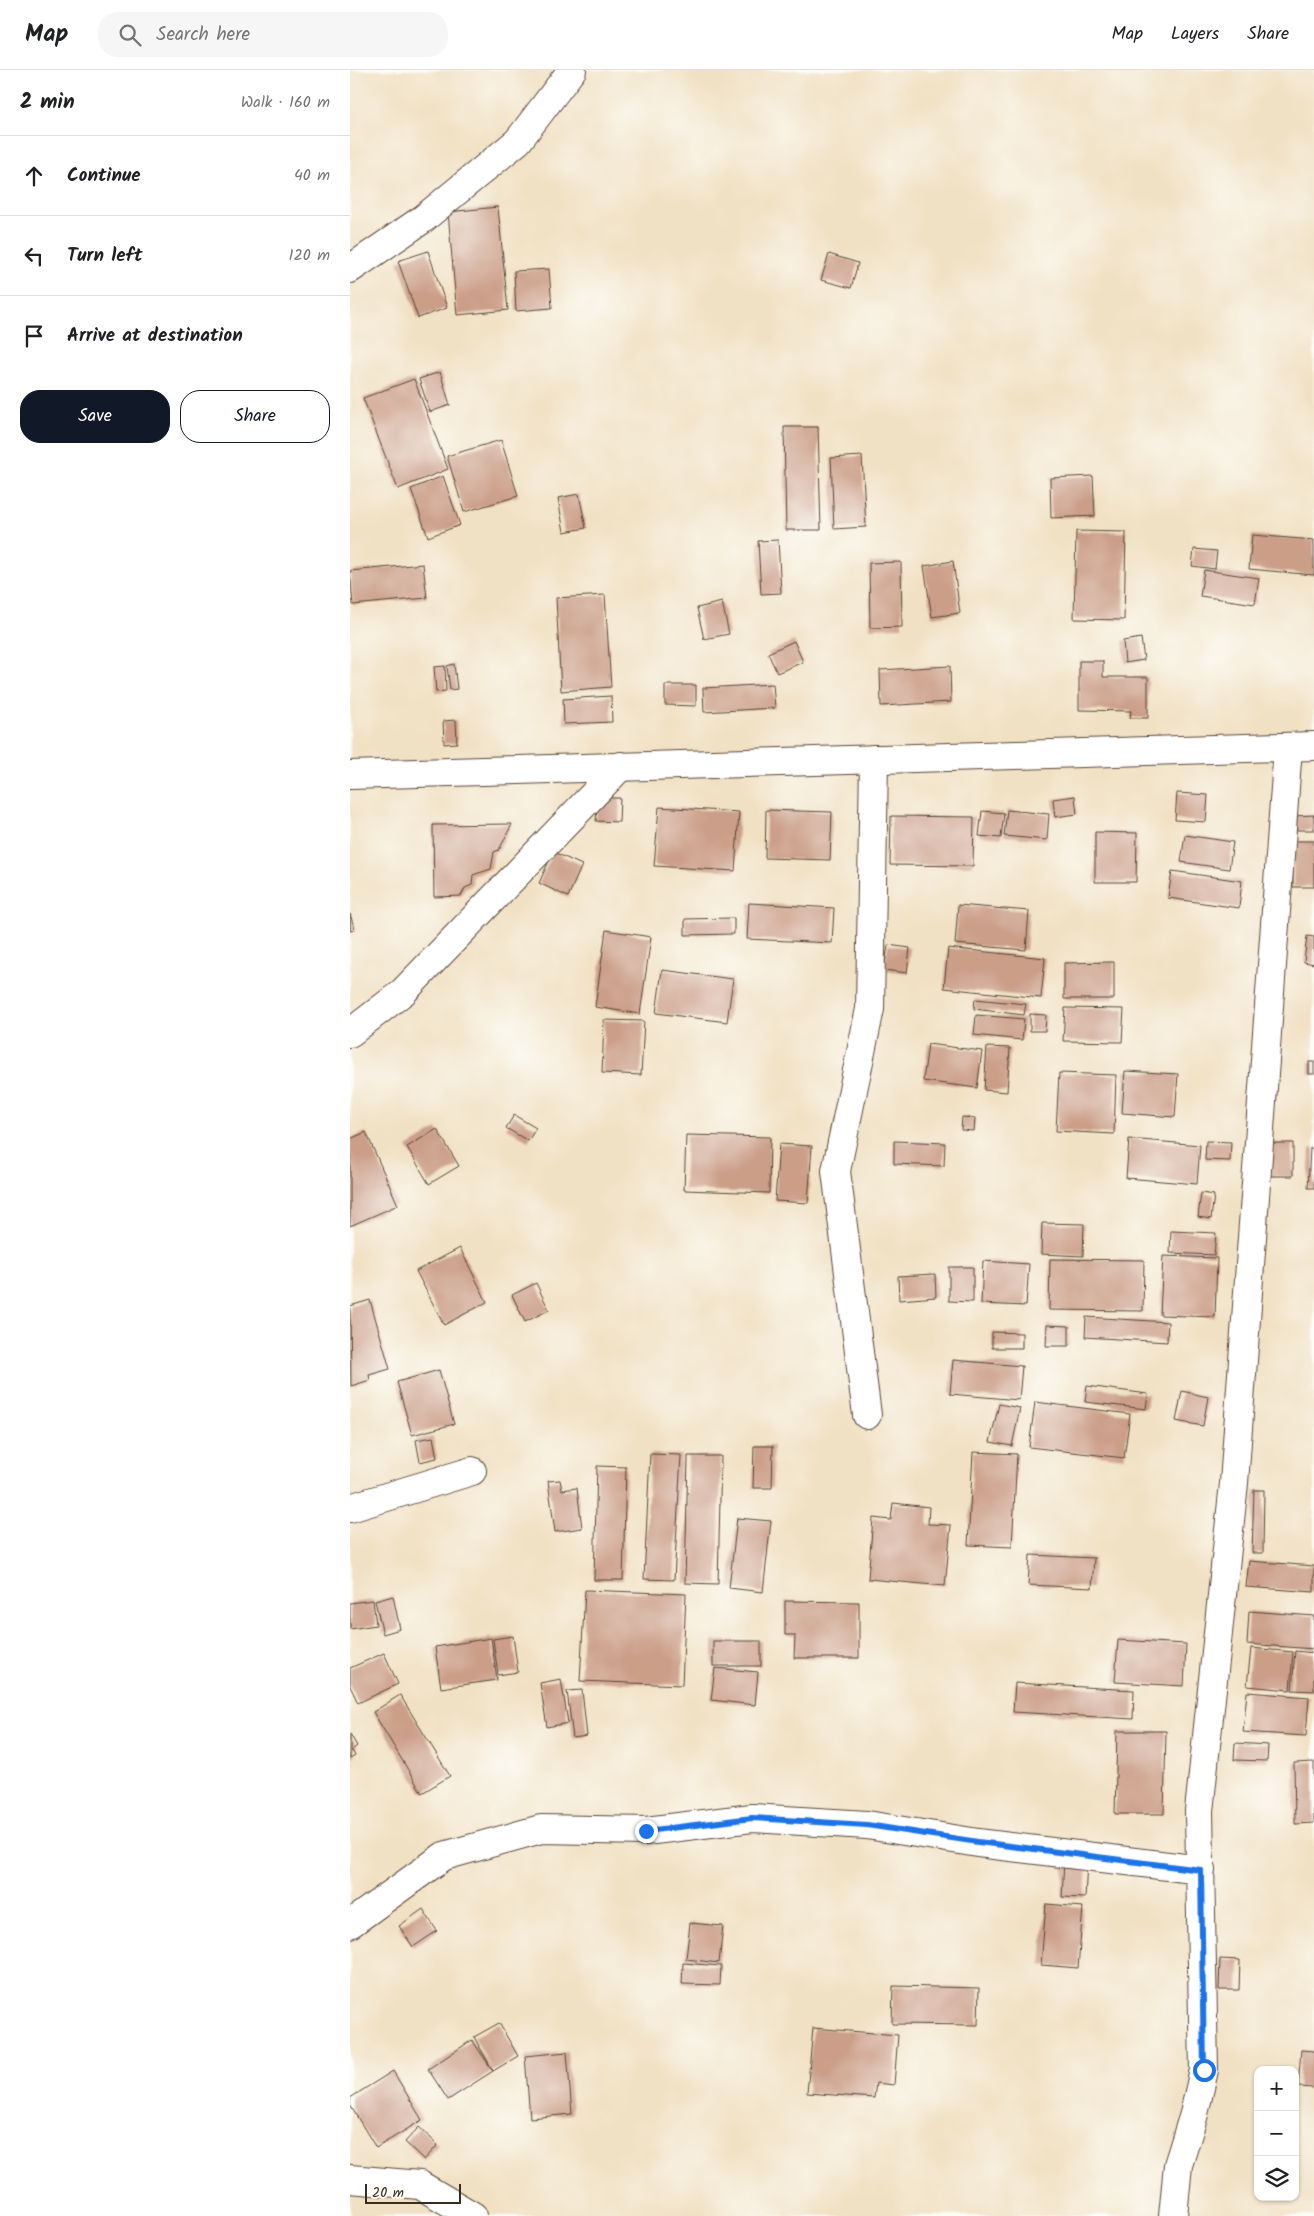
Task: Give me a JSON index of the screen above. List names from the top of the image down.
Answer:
{
  "scale_bar": "20 m",
  "page": {
    "header": "Map",
    "search": "Search here",
    "nav": ["Map", "Layers", "Share"],
    "heading": ["2 min", "Walk · 160 m"],
    "list": [
      ["Continue", "40 m"],
      ["Turn left", "120 m"],
      "Arrive at destination"
    ],
    "buttons": ["Save", "Share"],
    "map_buttons": ["+", "−"],
    "scale": "20 m"
  }
}
